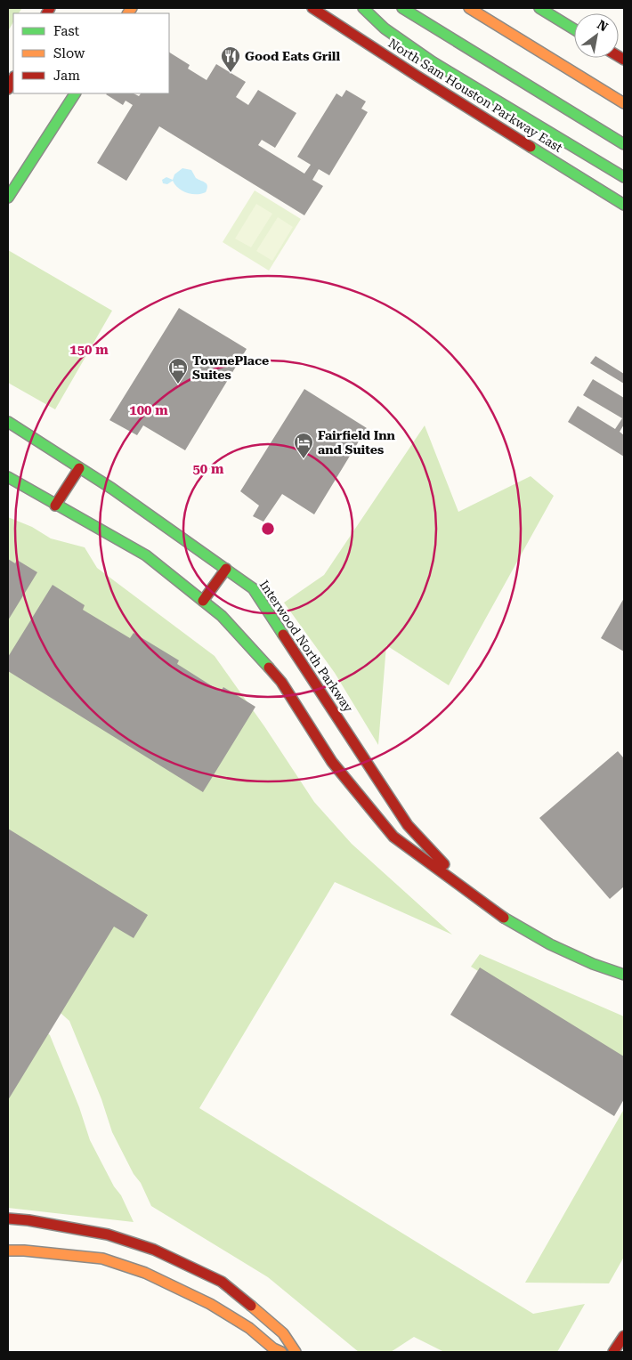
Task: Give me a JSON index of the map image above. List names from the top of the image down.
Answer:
{
  "streets": {
    "main road": ["North Sam Houston Parkway East", "Interwood North Parkway"]
  },
  "places": {
    "restaurant": ["Good Eats Grill"],
    "hotel": ["TownePlace Suites", "Fairfield Inn and Suites"]
  },
  "legend": ["Fast", "Slow", "Jam"],
  "north": "top right",
  "rings": ["150 m", "100 m", "50 m"]
}
